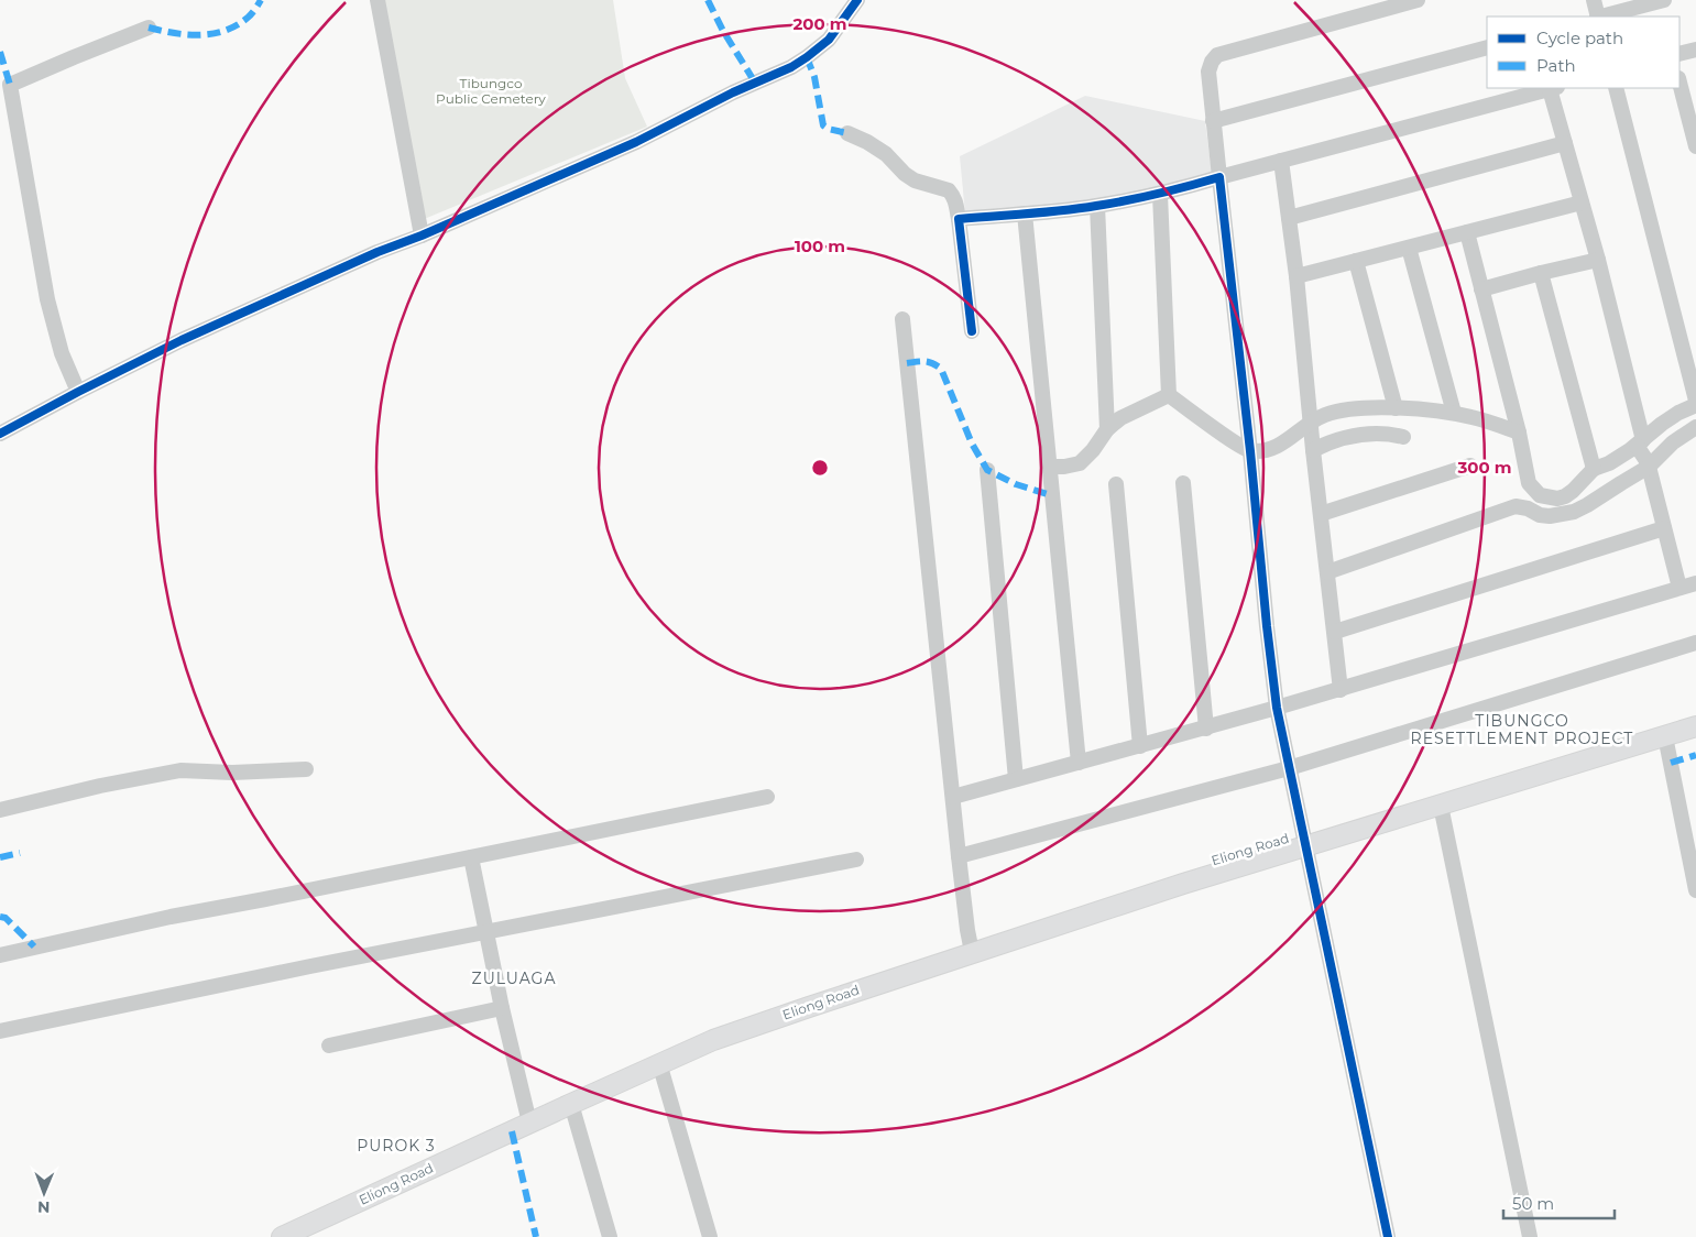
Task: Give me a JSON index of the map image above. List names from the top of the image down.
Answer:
{
  "streets": {
    "main road": ["Eliong Road"]
  },
  "districts": ["TIBUNGCO RESETTLEMENT PROJECT", "ZULUAGA", "PUROK 3"],
  "parks": ["Tibungco Public Cemetery"],
  "legend": ["Cycle path", "Path"],
  "scale_bar": "50 m",
  "north": "bottom",
  "rings": ["200 m", "100 m", "300 m"]
}
